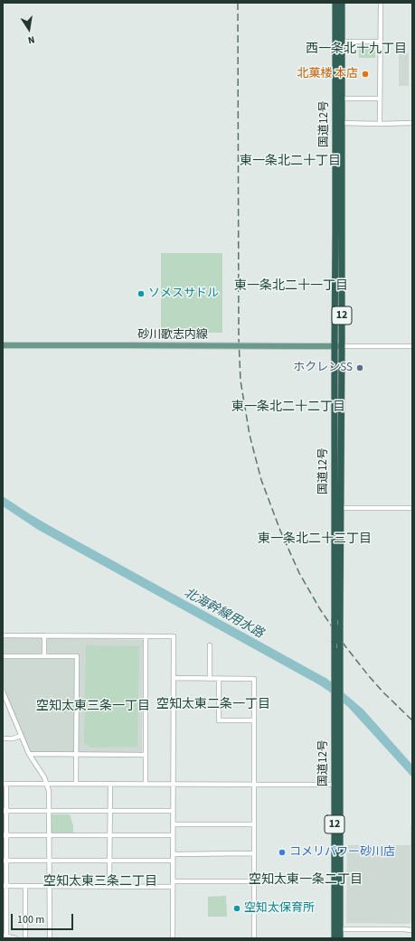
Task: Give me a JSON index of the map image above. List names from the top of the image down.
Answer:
{
  "streets": {
    "highway": ["国道12号", "12"],
    "main road": ["砂川歌志内線"]
  },
  "crossings": [
    ["国道12号", "砂川歌志内線"]
  ],
  "districts": [
    "西一条北十九丁目",
    "東一条北二十丁目",
    "東一条北二十一丁目",
    "東一条北二十二丁目",
    "東一条北二十三丁目",
    "空知太東二条一丁目",
    "空知太東三条一丁目",
    "空知太東一条二丁目",
    "空知太東三条二丁目"
  ],
  "water": ["北海幹線用水路"],
  "places": [
    "北菓楼 本店",
    "ソメスサドル",
    "ホクレンSS",
    "コメリパワー砂川店",
    "空知太保育所"
  ],
  "scale_bar": "100 m",
  "north": "bottom"
}
